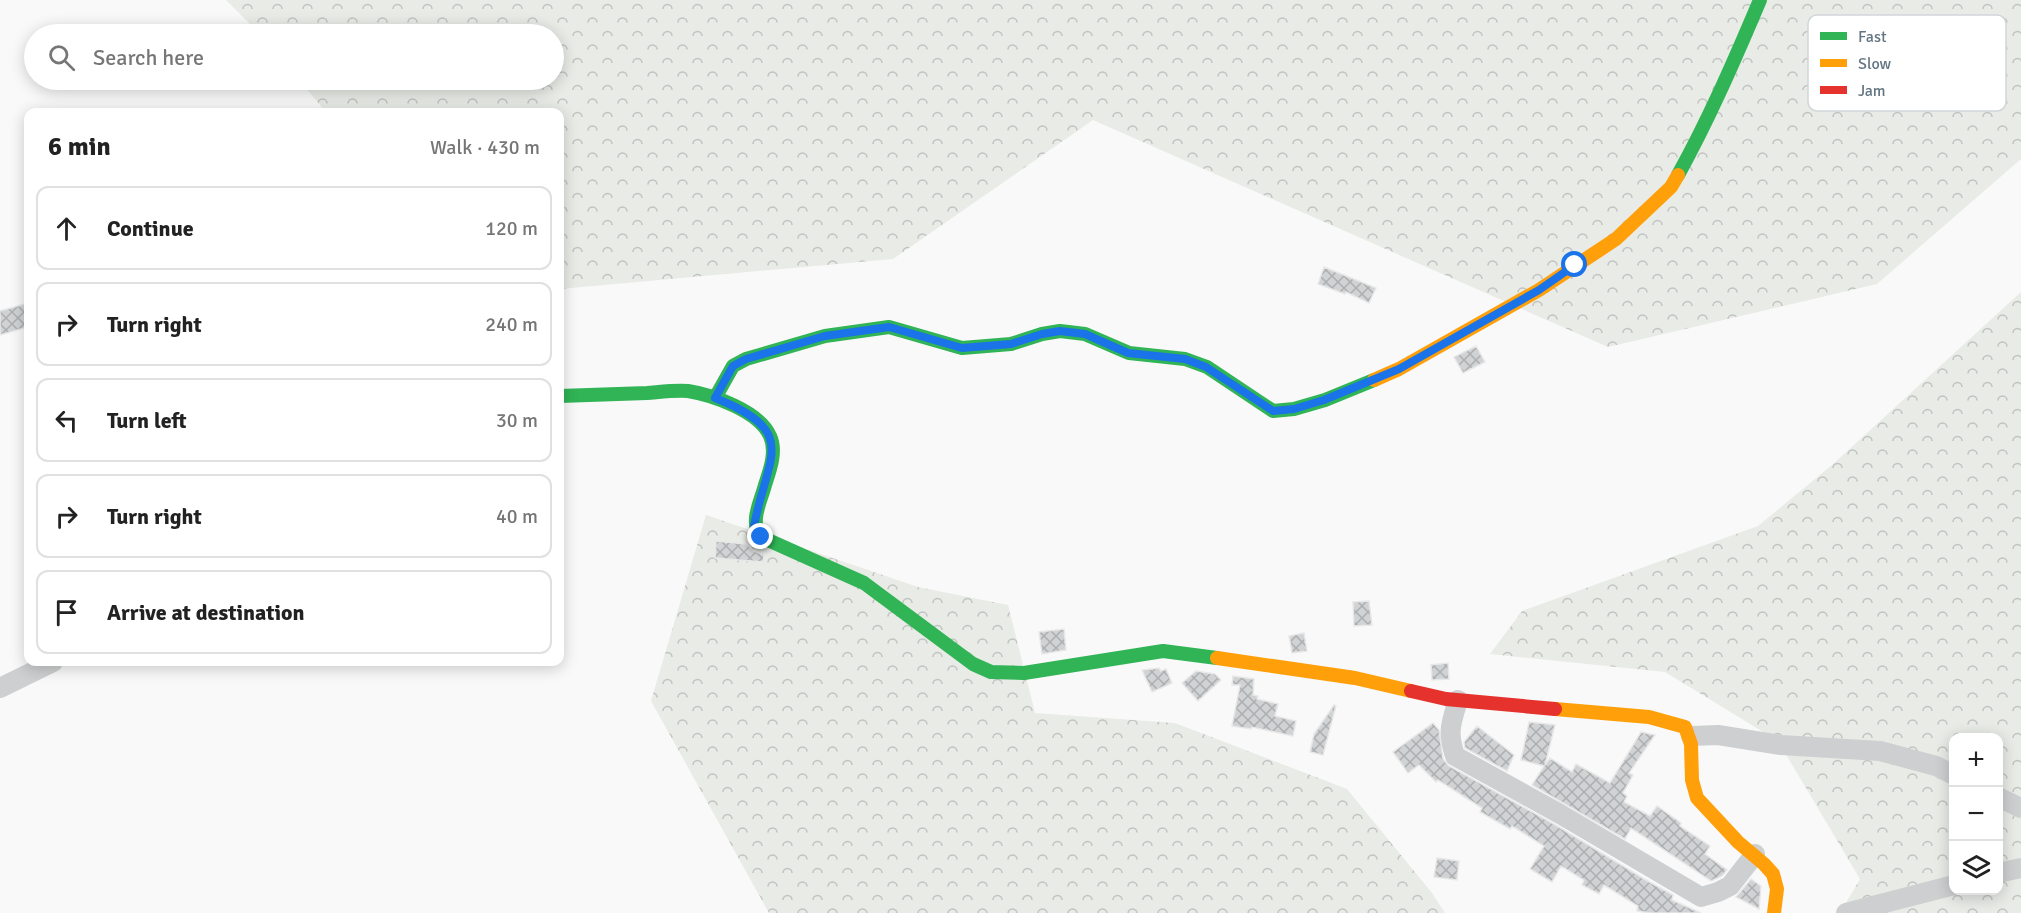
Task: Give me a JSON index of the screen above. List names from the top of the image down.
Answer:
{
  "legend": ["Fast", "Slow", "Jam"],
  "page": {
    "search": "Search here",
    "heading": ["6 min", "Walk · 430 m"],
    "list": [
      ["Continue", "120 m"],
      ["Turn right", "240 m"],
      ["Turn left", "30 m"],
      ["Turn right", "40 m"],
      "Arrive at destination"
    ],
    "map_buttons": ["+", "−"]
  }
}
